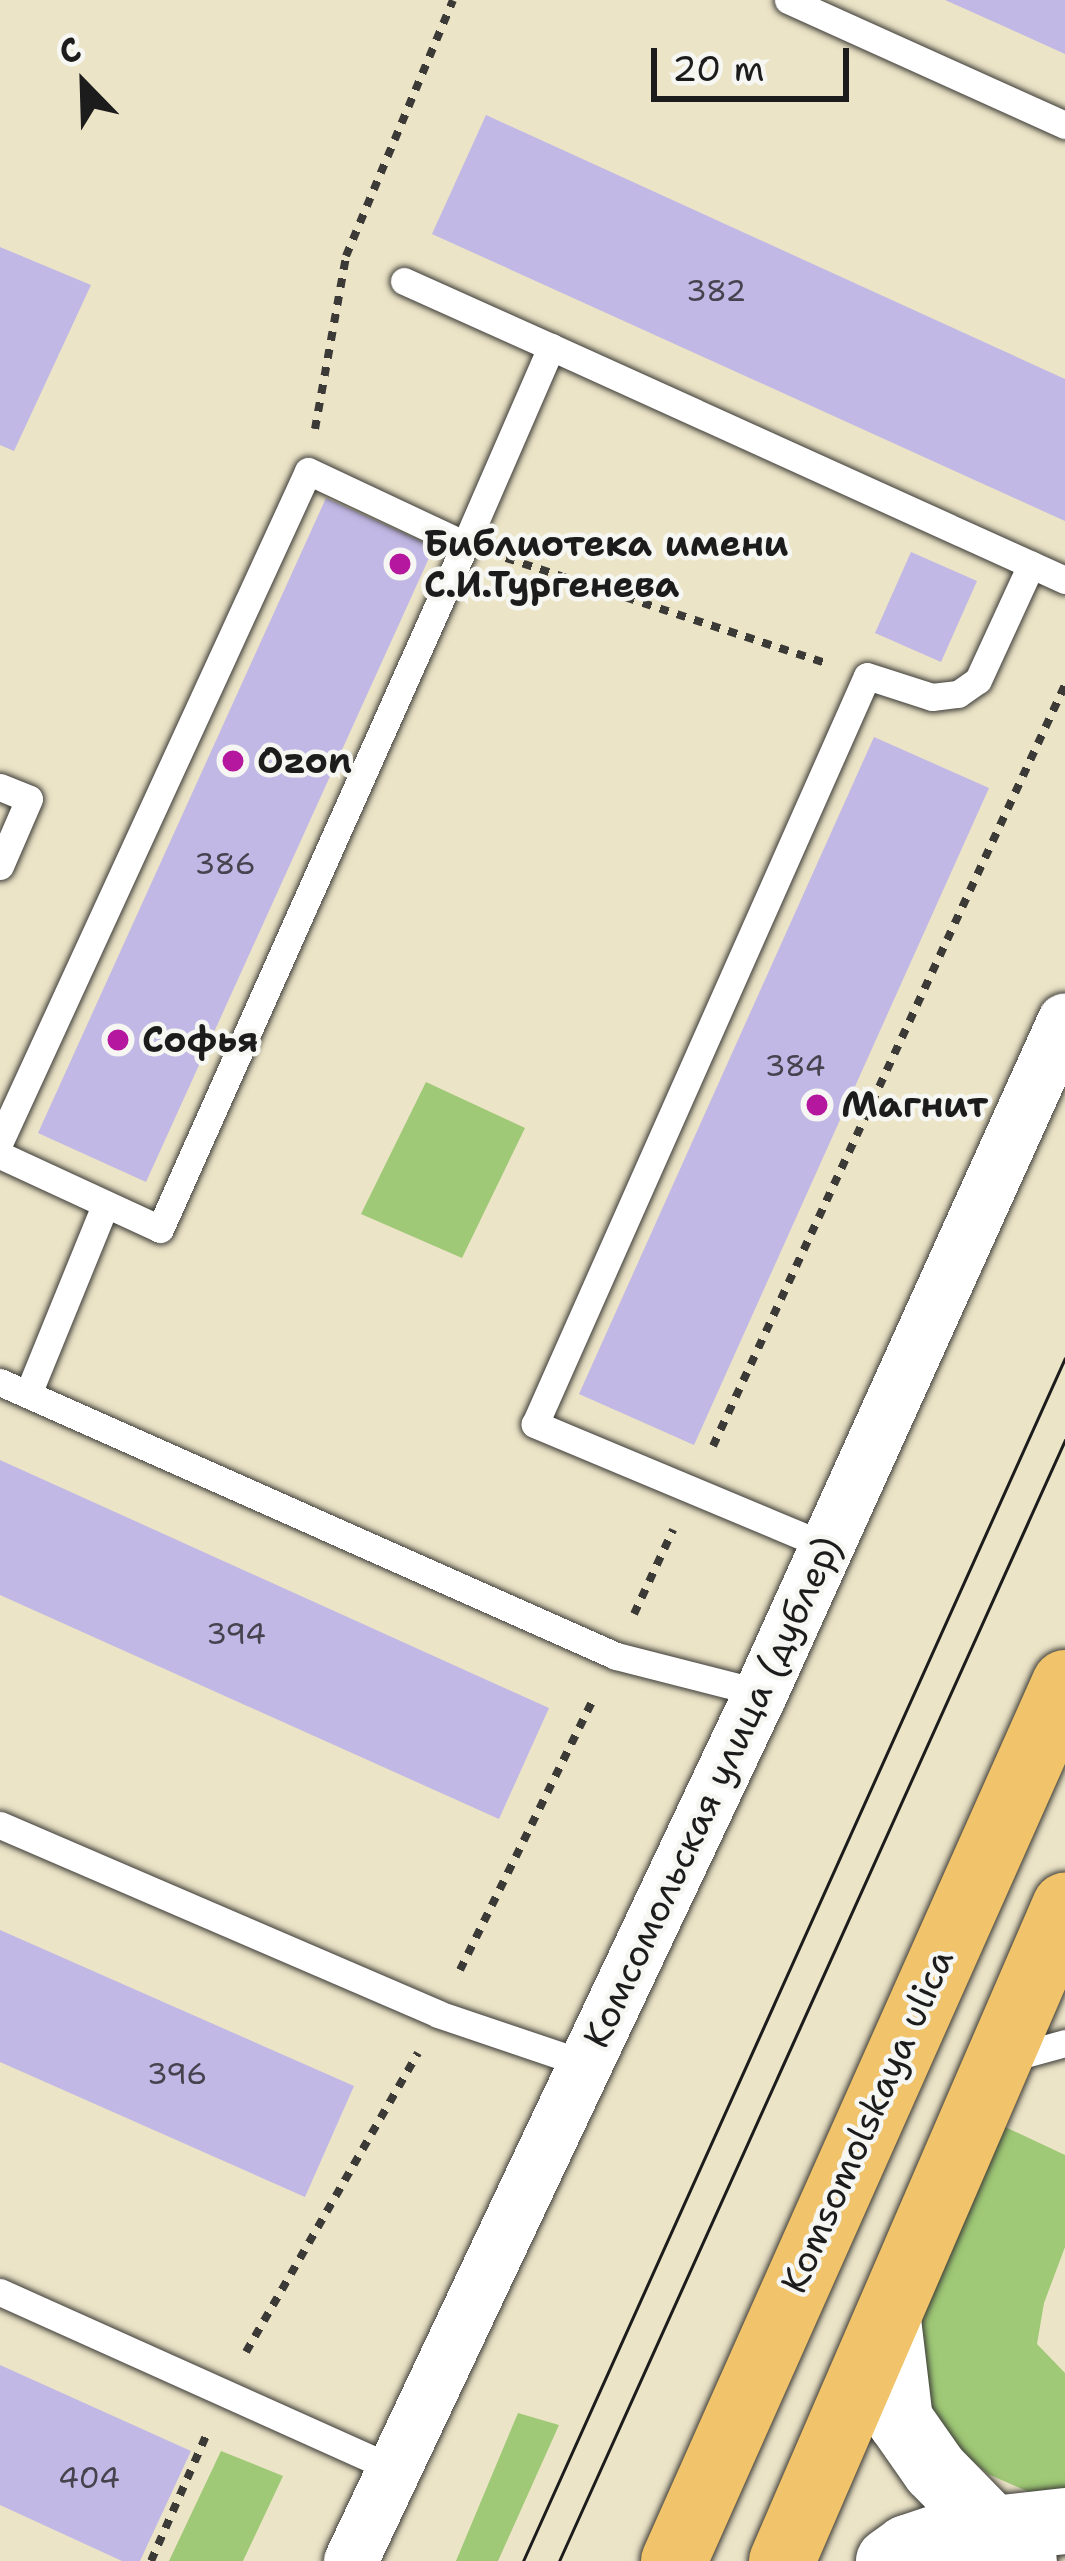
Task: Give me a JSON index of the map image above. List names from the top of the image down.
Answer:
{
  "streets": {
    "main road": ["Komsomolskaya ulica"],
    "street": ["Комсомольская улица (дублер)"]
  },
  "places": [
    "Библиотека имени С.И.Тургенева",
    "Ozon",
    "Софья",
    "Магнит"
  ],
  "house_numbers": [
    "382",
    "386",
    "384",
    "394",
    "396",
    "404"
  ],
  "scale_bar": "20 m",
  "north": "top left"
}
